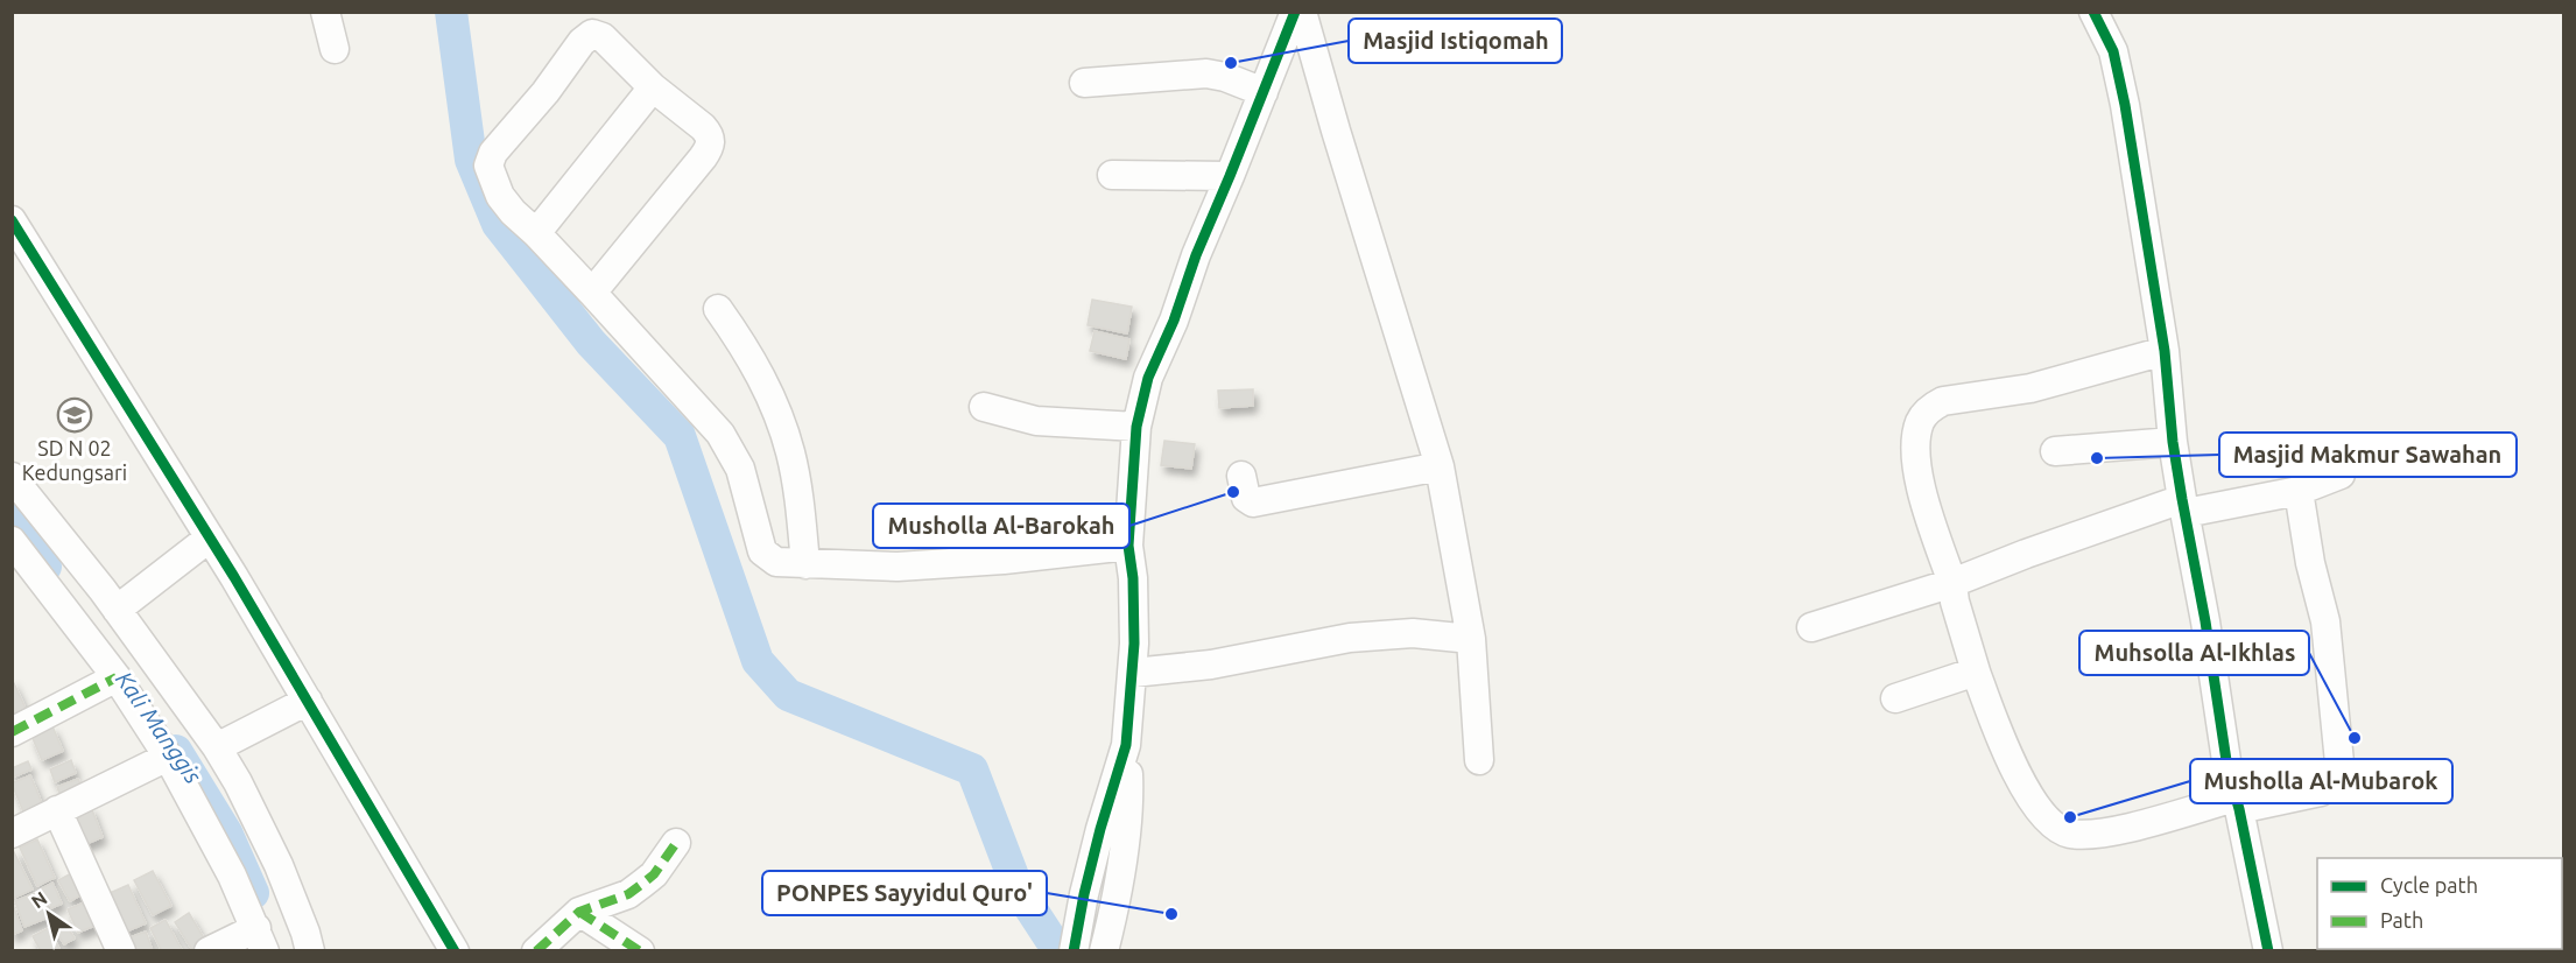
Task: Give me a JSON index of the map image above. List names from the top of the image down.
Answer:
{
  "water": ["Kali Manggis"],
  "places": {
    "other": [
      "Masjid Istiqomah",
      "Masjid Makmur Sawahan",
      "Musholla Al-Barokah",
      "Muhsolla Al-Ikhlas",
      "Musholla Al-Mubarok",
      "PONPES Sayyidul Quro'"
    ],
    "school or university": ["SD N 02 Kedungsari"]
  },
  "legend": ["Cycle path", "Path"],
  "north": "top left"
}
